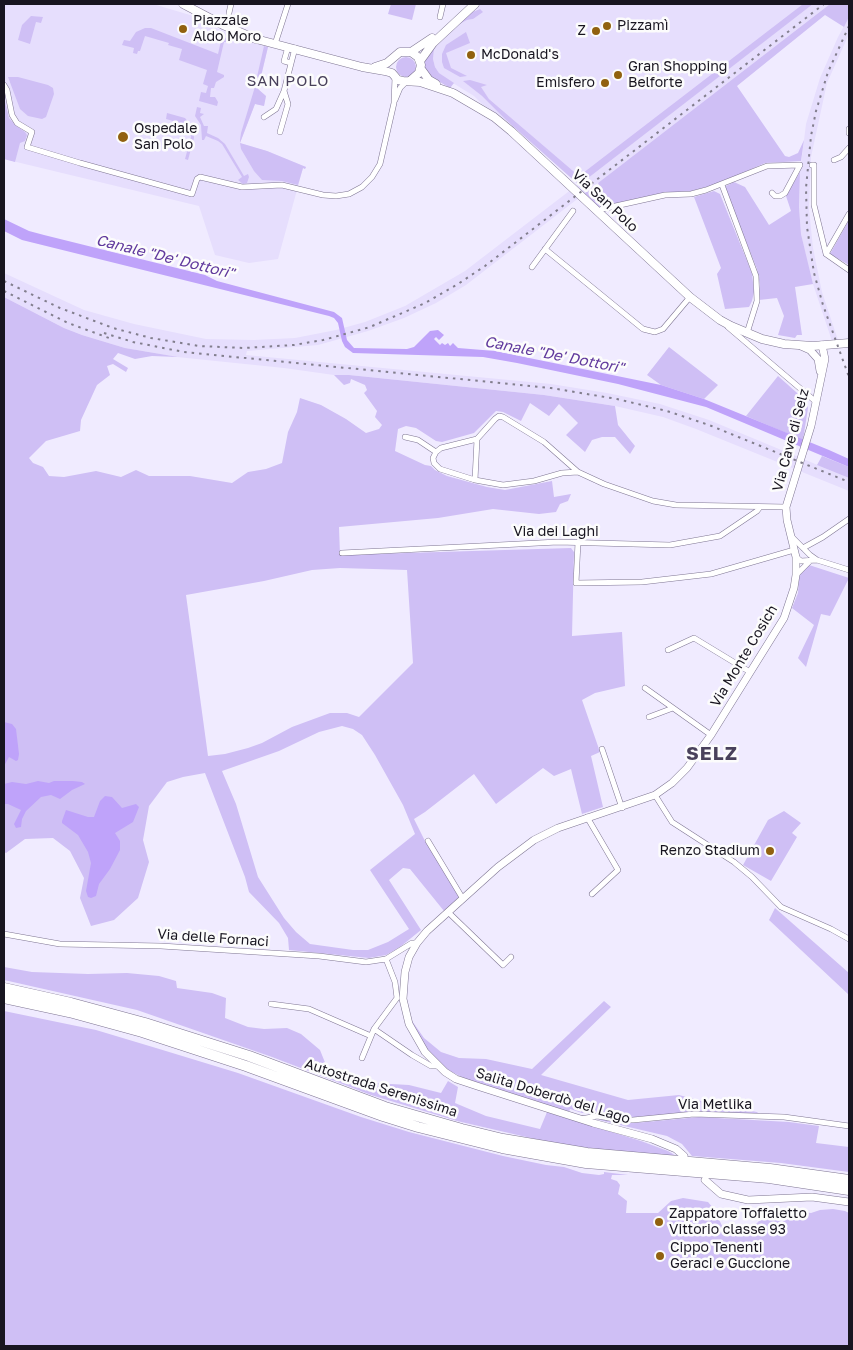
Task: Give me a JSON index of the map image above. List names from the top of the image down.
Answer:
{
  "streets": {
    "highway": ["Autostrada Serenissima"],
    "main road": ["Via San Polo"],
    "street": [
      "Via Cave di Selz",
      "Via dei Laghi",
      "Via Monte Cosich",
      "Via delle Fornaci",
      "Salita Doberdò del Lago",
      "Via Metlika"
    ]
  },
  "crossings": [
    ["Via San Polo", "Via Cave di Selz"],
    ["Via Cave di Selz", "Via Monte Cosich"],
    ["Via Monte Cosich", "Via delle Fornaci"],
    ["Via Monte Cosich", "Salita Doberdò del Lago"],
    ["Via delle Fornaci", "Salita Doberdò del Lago"],
    ["Salita Doberdò del Lago", "Via Metlika"]
  ],
  "districts": ["SAN POLO", "SELZ"],
  "water": ["Canale \"De' Dottori\""],
  "places": [
    "Pizzamì",
    "Piazzale Aldo Moro",
    "Z",
    "McDonald's",
    "Gran Shopping Belforte",
    "Emisfero",
    "Ospedale San Polo",
    "Renzo Stadium",
    "Zappatore Toffaletto Vittorio classe 93",
    "Cippo Tenenti Geraci e Guccione"
  ]
}
